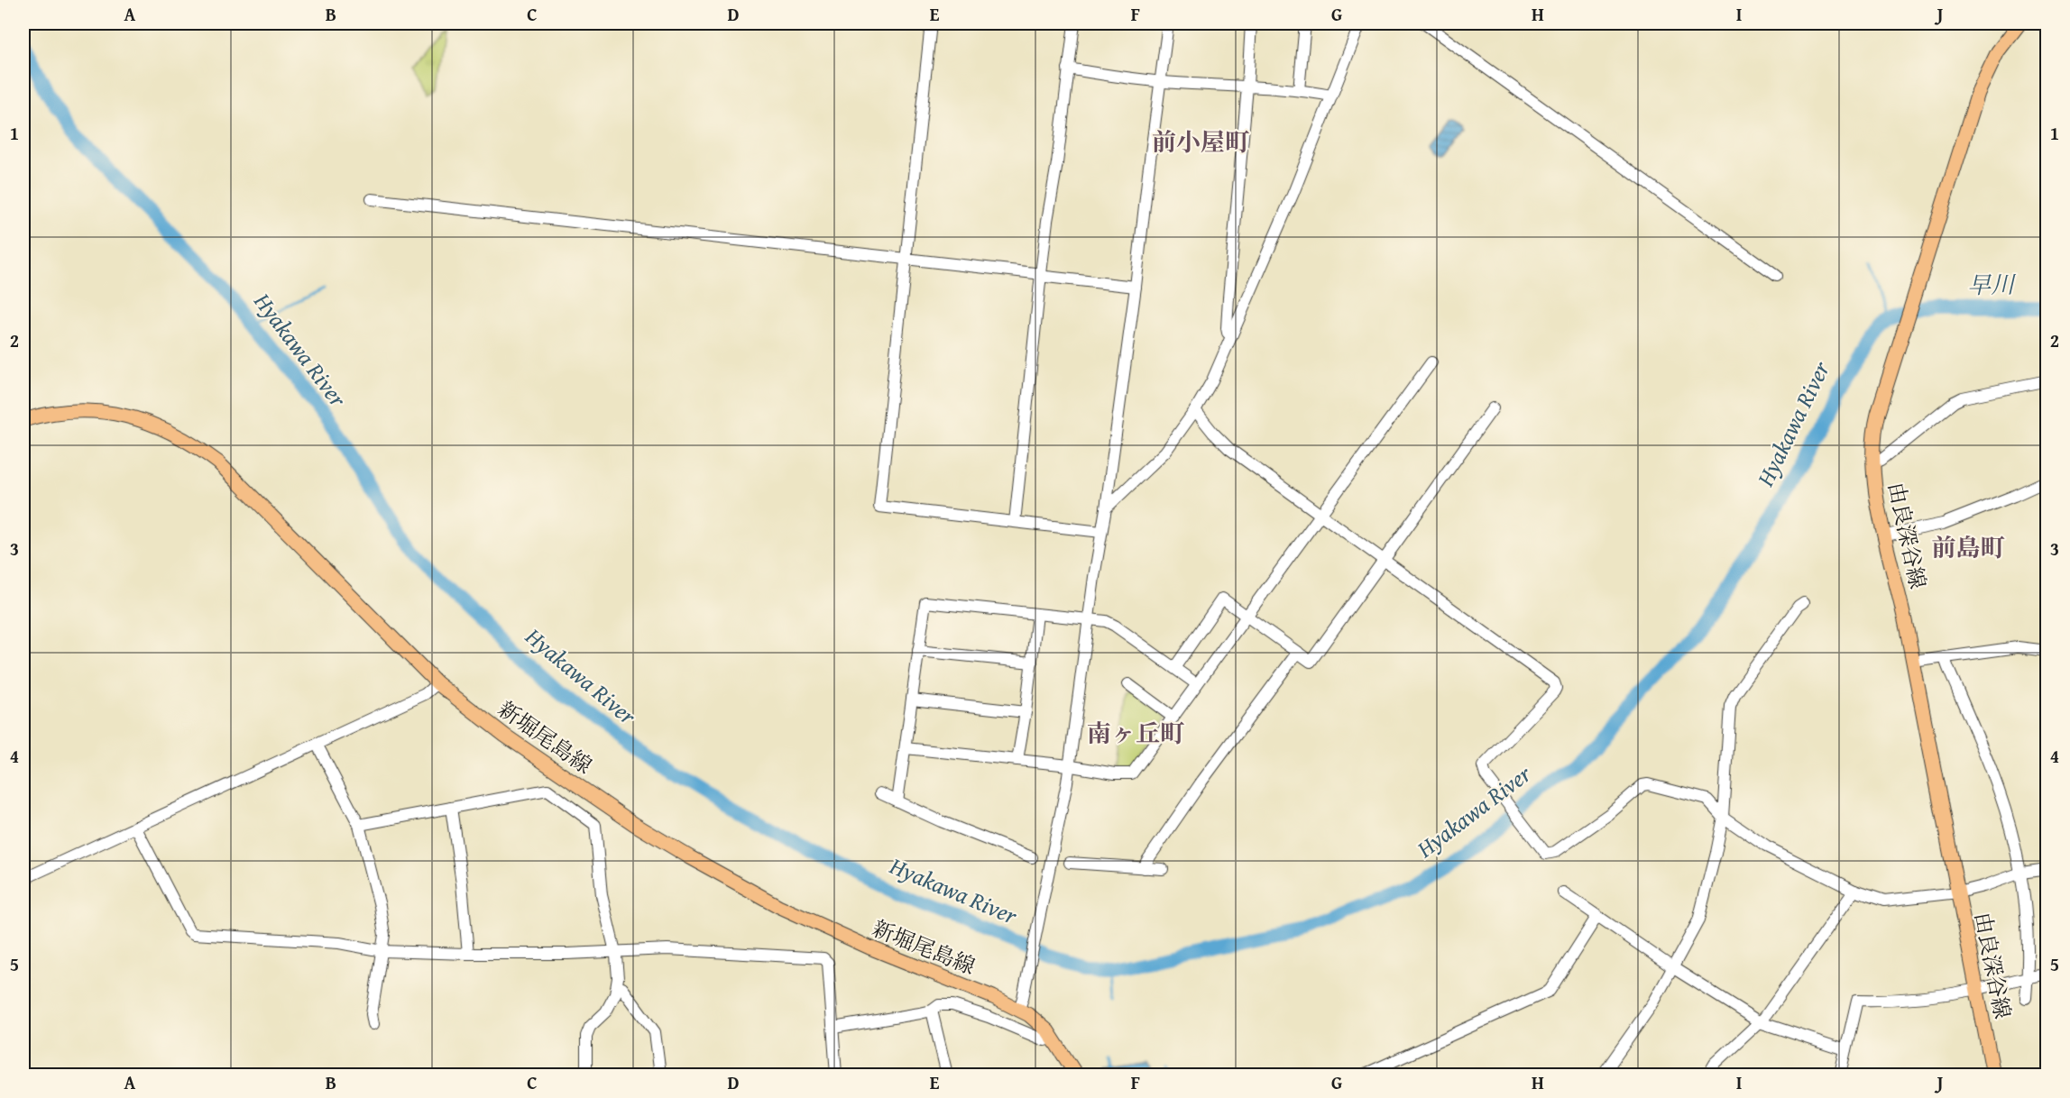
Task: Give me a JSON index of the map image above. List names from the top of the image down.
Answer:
{
  "streets": {
    "main road": ["由良深谷線", "新堀尾島線"]
  },
  "districts": ["前小屋町", "前島町", "南ヶ丘町"],
  "water": ["早川", "Hyakawa River"],
  "grid": {
    "columns": [
      "A",
      "B",
      "C",
      "D",
      "E",
      "F",
      "G",
      "H",
      "I",
      "J"
    ],
    "rows": [
      "1",
      "2",
      "3",
      "4",
      "5"
    ]
  }
}
